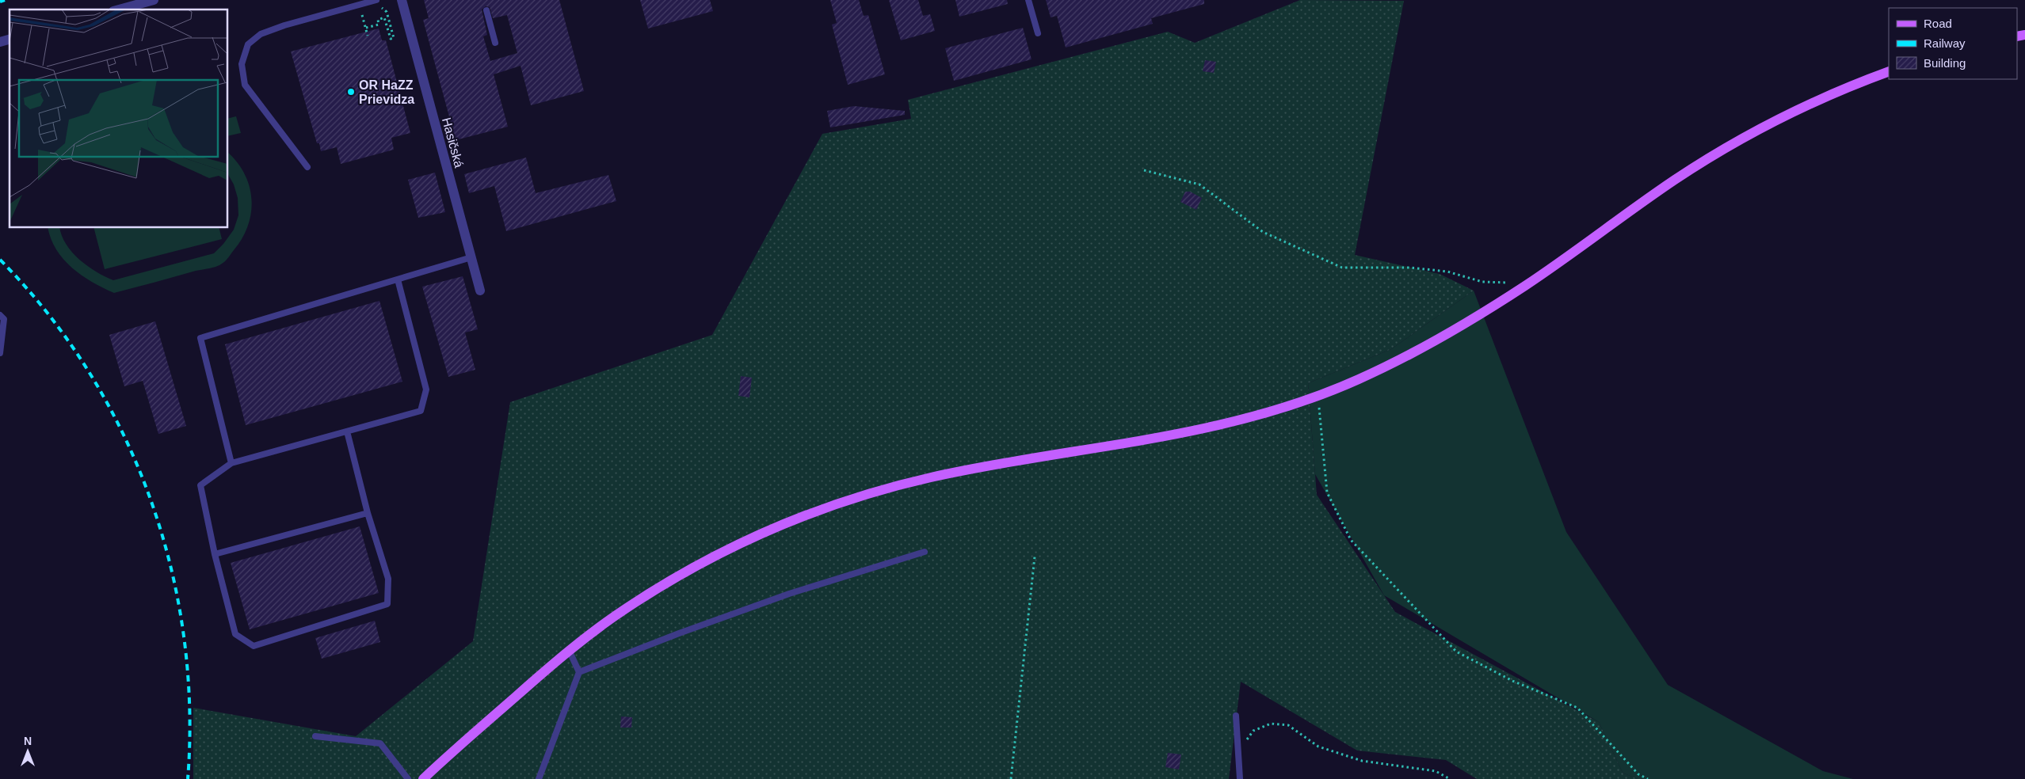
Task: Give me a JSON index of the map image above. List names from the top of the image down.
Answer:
{
  "streets": {
    "street": ["Hasičská"]
  },
  "places": ["OR HaZZ Prievidza"],
  "legend": ["Road", "Railway", "Building"],
  "north": "top"
}
